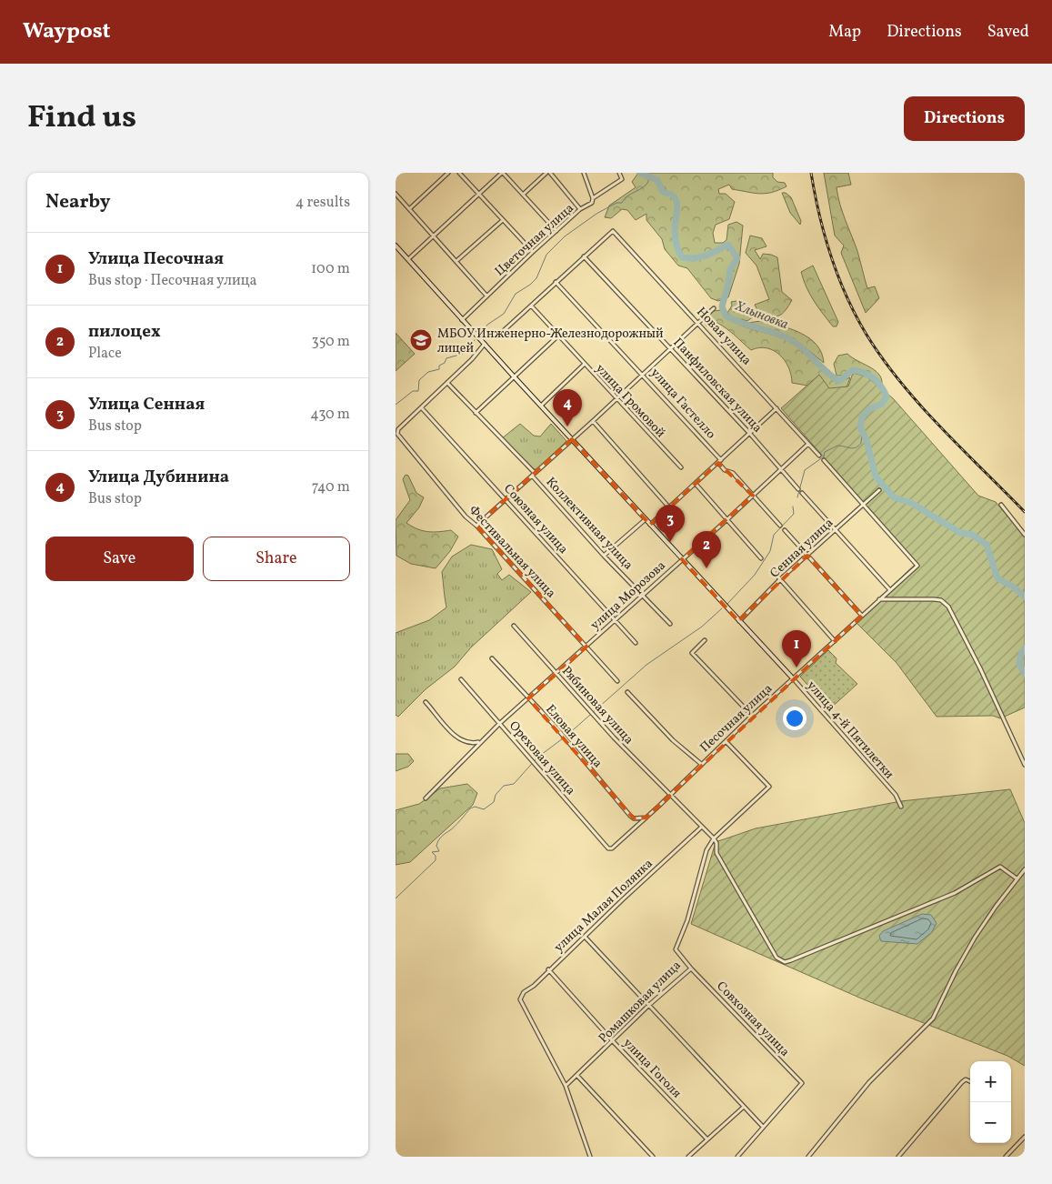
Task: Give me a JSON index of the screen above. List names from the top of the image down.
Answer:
{
  "streets": {
    "street": [
      "Цветочная улица",
      "Новая улица",
      "Панфиловская улица",
      "улица Громовой",
      "улица Гастелло",
      "Союзная улица",
      "Коллективная улица",
      "Сенная улица",
      "Фестивальная улица",
      "улица Морозова",
      "Рябиновая улица",
      "Песочная улица",
      "улица 4-й Пятилетки",
      "Еловая улица",
      "Ореховая улица",
      "улица Малая Полянка",
      "Ромашковая улица",
      "Совхозная улица",
      "улица Гоголя"
    ]
  },
  "crossings": [
    ["Цветочная улица", "улица 4-й Пятилетки"],
    ["Новая улица", "Панфиловская улица"],
    ["Новая улица", "улица Морозова"],
    ["Панфиловская улица", "улица Морозова"],
    ["улица Гастелло", "улица Морозова"],
    ["Союзная улица", "Фестивальная улица"],
    ["Союзная улица", "улица Морозова"],
    ["Коллективная улица", "улица Морозова"],
    ["Сенная улица", "Песочная улица"],
    ["Сенная улица", "улица 4-й Пятилетки"],
    ["Фестивальная улица", "улица Морозова"],
    ["улица Морозова", "Рябиновая улица"],
    ["улица Морозова", "улица 4-й Пятилетки"],
    ["улица Морозова", "Еловая улица"],
    ["улица Морозова", "Ореховая улица"],
    ["Рябиновая улица", "Песочная улица"],
    ["Рябиновая улица", "улица Малая Полянка"],
    ["Рябиновая улица", "Ромашковая улица"],
    ["Песочная улица", "улица 4-й Пятилетки"],
    ["Песочная улица", "Еловая улица"],
    ["Песочная улица", "Ореховая улица"],
    ["Песочная улица", "Ромашковая улица"],
    ["улица Малая Полянка", "Ромашковая улица"],
    ["улица Малая Полянка", "улица Гоголя"],
    ["Ромашковая улица", "Совхозная улица"],
    ["Ромашковая улица", "улица Гоголя"]
  ],
  "water": ["Хлыновка"],
  "places": {
    "school or university": ["МБОУ Инженерно-Железнодорожный лицей"]
  },
  "page": {
    "header": "Waypost",
    "nav": ["Map", "Directions", "Saved"],
    "title": "Find us",
    "buttons": [
      "Directions",
      ["Save", "Share"]
    ],
    "heading": ["Nearby", "4 results"],
    "list": [
      {
        "mark": "1",
        "name": "Улица Песочная",
        "note": "Bus stop · Песочная улица",
        "value": "100 m"
      },
      {
        "mark": "2",
        "name": "пилоцех",
        "note": "Place",
        "value": "350 m"
      },
      {
        "mark": "3",
        "name": "Улица Сенная",
        "note": "Bus stop",
        "value": "430 m"
      },
      {
        "mark": "4",
        "name": "Улица Дубинина",
        "note": "Bus stop",
        "value": "740 m"
      }
    ],
    "pins": [
      "4",
      "3",
      "2",
      "1"
    ],
    "map_buttons": ["+", "−"]
  }
}
